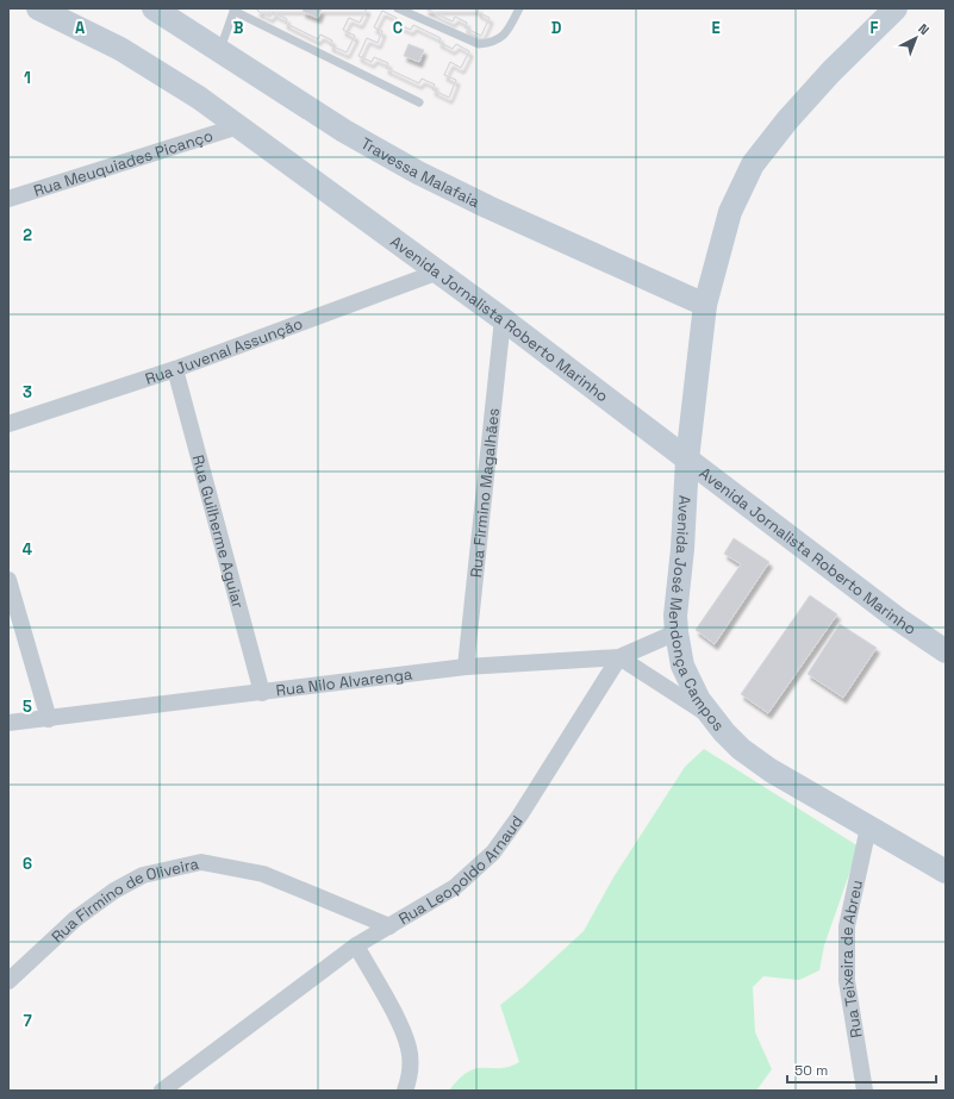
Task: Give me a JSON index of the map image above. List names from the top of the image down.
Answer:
{
  "streets": {
    "main road": ["Travessa Malafaia", "Avenida Jornalista Roberto Marinho", "Avenida José Mendonça Campos"],
    "street": [
      "Rua Meuquiades Picanço",
      "Rua Juvenal Assunção",
      "Rua Firmino Magalhães",
      "Rua Guilherme Aguiar",
      "Rua Nilo Alvarenga",
      "Rua Leopoldo Arnaud",
      "Rua Firmino de Oliveira",
      "Rua Teixeira de Abreu"
    ]
  },
  "crossings": [
    ["Rua Meuquiades Picanço", "Avenida Jornalista Roberto Marinho"],
    ["Travessa Malafaia", "Avenida José Mendonça Campos"],
    ["Avenida Jornalista Roberto Marinho", "Rua Juvenal Assunção"],
    ["Avenida Jornalista Roberto Marinho", "Rua Firmino Magalhães"],
    ["Avenida Jornalista Roberto Marinho", "Avenida José Mendonça Campos"],
    ["Rua Juvenal Assunção", "Rua Guilherme Aguiar"],
    ["Rua Firmino Magalhães", "Rua Nilo Alvarenga"],
    ["Rua Guilherme Aguiar", "Rua Nilo Alvarenga"],
    ["Avenida José Mendonça Campos", "Rua Nilo Alvarenga"],
    ["Avenida José Mendonça Campos", "Rua Teixeira de Abreu"],
    ["Rua Nilo Alvarenga", "Rua Leopoldo Arnaud"],
    ["Rua Leopoldo Arnaud", "Rua Firmino de Oliveira"]
  ],
  "scale_bar": "50 m",
  "north": "top right",
  "grid": {
    "columns": [
      "A",
      "B",
      "C",
      "D",
      "E",
      "F"
    ],
    "rows": [
      "1",
      "2",
      "3",
      "4",
      "5",
      "6",
      "7"
    ]
  }
}
